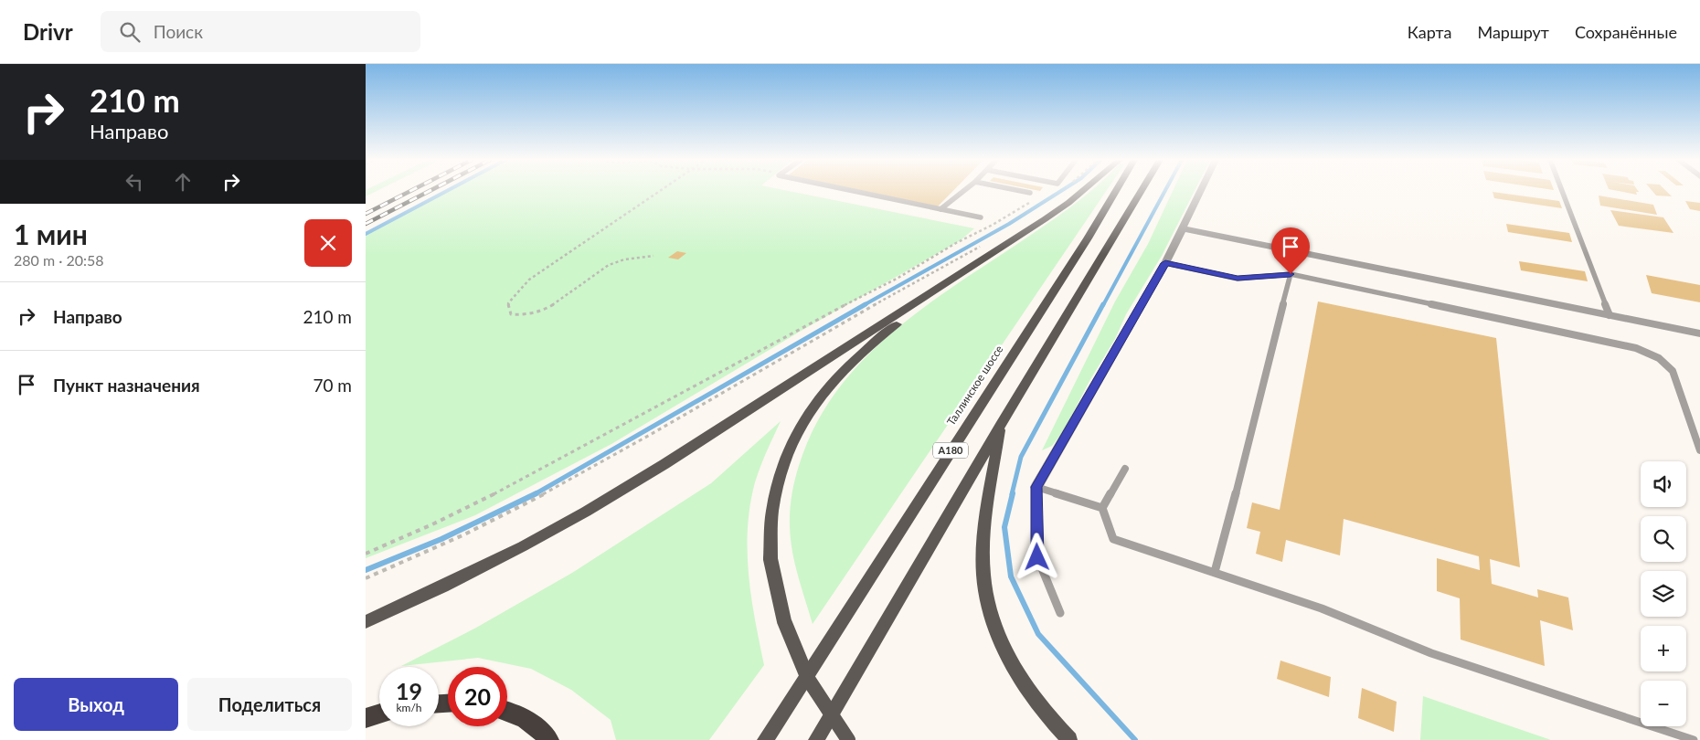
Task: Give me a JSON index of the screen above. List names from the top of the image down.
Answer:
{
  "streets": {
    "main road": ["Таллинское шоссе", "A180"]
  },
  "page": {
    "header": "Drivr",
    "search": "Поиск",
    "nav": ["Карта", "Маршрут", "Сохранённые"],
    "turn": ["210 m", "Направо"],
    "heading": ["1 мин", "280 m · 20:58"],
    "list": [
      {
        "name": "Направо",
        "value": "210 m"
      },
      {
        "name": "Пункт назначения",
        "value": "70 m"
      }
    ],
    "map_buttons": ["+", "−"],
    "speed": "19 km/h",
    "limit": "20",
    "buttons": ["Выход", "Поделиться"]
  }
}
